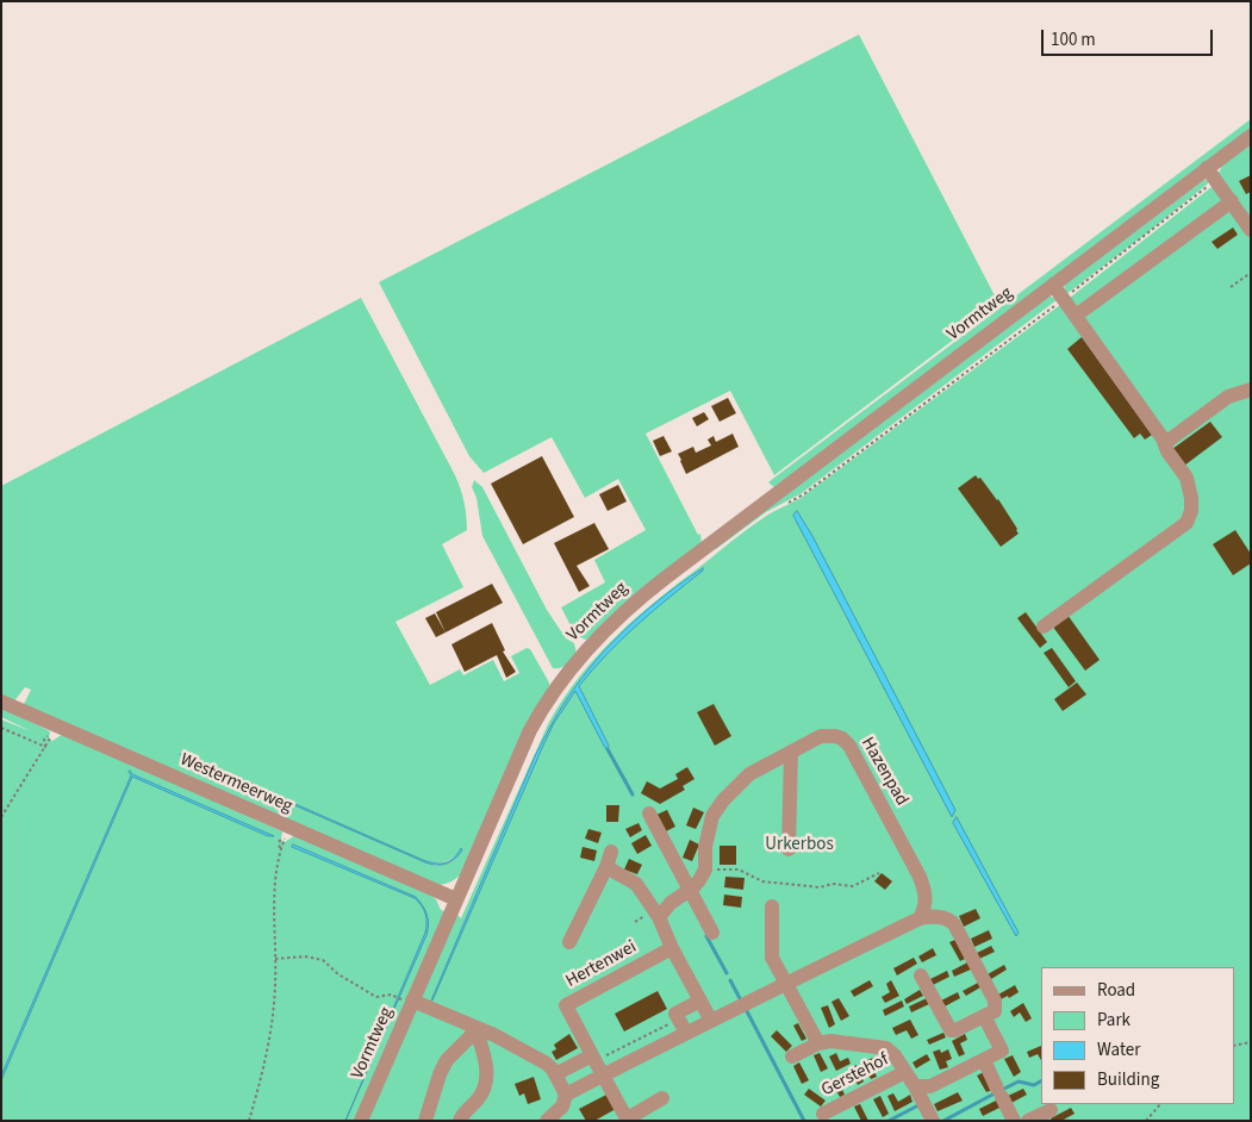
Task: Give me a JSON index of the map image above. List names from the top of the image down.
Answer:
{
  "streets": {
    "street": [
      "Vormtweg",
      "Hazenpad",
      "Westermeerweg",
      "Hertenwei",
      "Gerstehof"
    ]
  },
  "crossings": [
    ["Vormtweg", "Westermeerweg"]
  ],
  "parks": ["Urkerbos"],
  "legend": [
    "Road",
    "Park",
    "Water",
    "Building"
  ],
  "scale_bar": "100 m"
}
